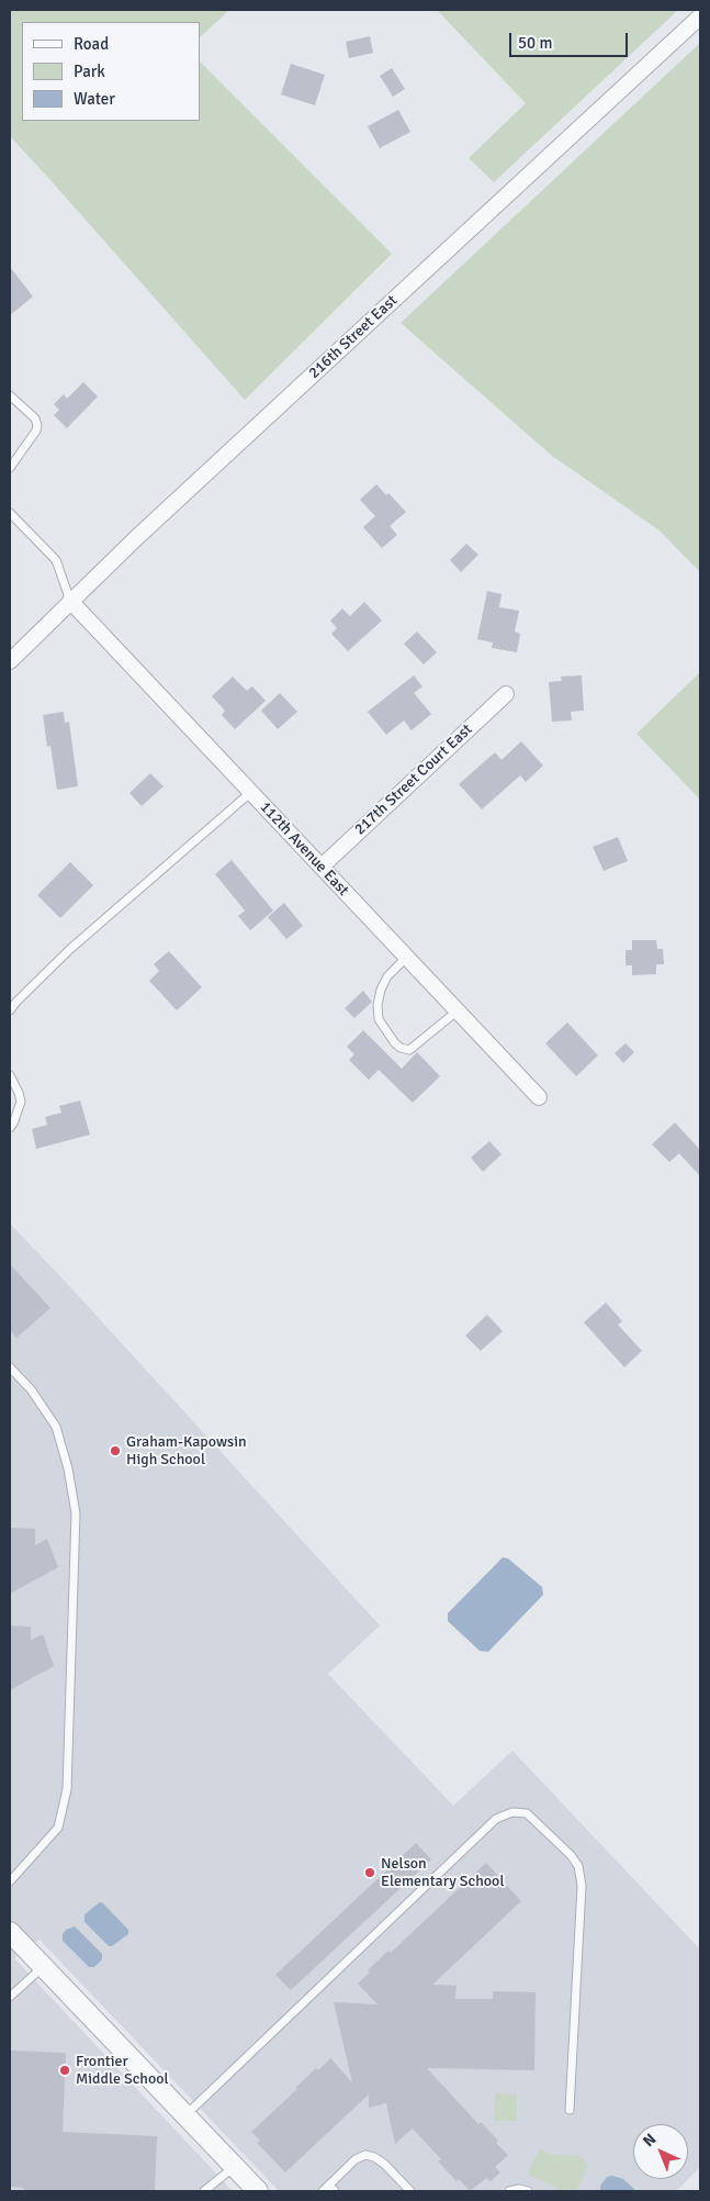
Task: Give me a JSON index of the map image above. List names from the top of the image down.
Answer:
{
  "streets": {
    "street": ["216th Street East", "217th Street Court East", "112th Avenue East"]
  },
  "crossings": [
    ["216th Street East", "112th Avenue East"],
    ["217th Street Court East", "112th Avenue East"]
  ],
  "places": ["Graham-Kapowsin High School", "Nelson Elementary School", "Frontier Middle School"],
  "legend": ["Road", "Park", "Water"],
  "scale_bar": "50 m",
  "north": "top left"
}
